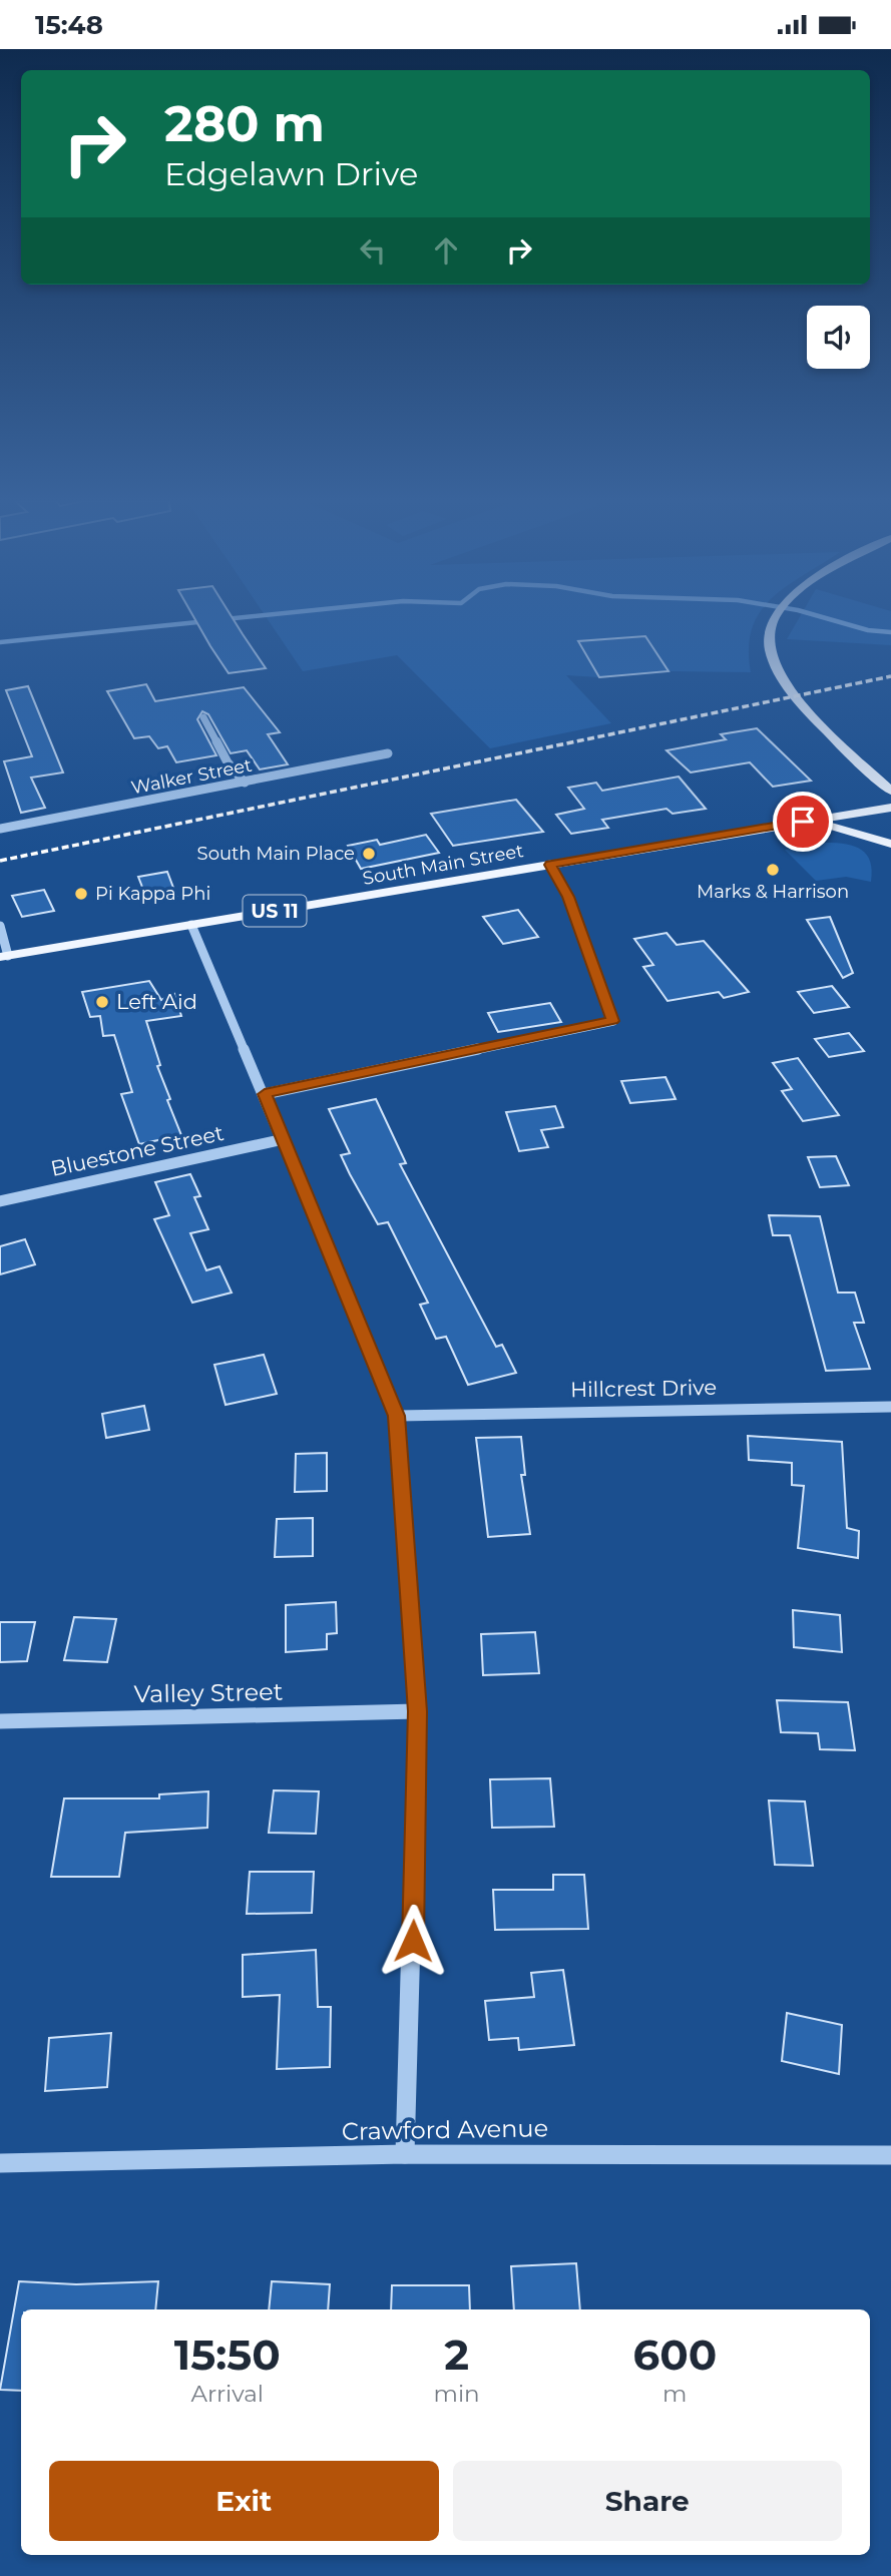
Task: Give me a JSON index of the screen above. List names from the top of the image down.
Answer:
{
  "streets": {
    "main road": ["South Main Street", "US 11"],
    "street": [
      "Walker Street",
      "Bluestone Street",
      "Hillcrest Drive",
      "Valley Street",
      "Crawford Avenue"
    ]
  },
  "places": [
    "South Main Place",
    "Marks & Harrison",
    "Pi Kappa Phi",
    "Left Aid"
  ],
  "page": {
    "status": "15:48",
    "turn": ["280 m", "Edgelawn Drive"],
    "eta": [
      "15:50",
      "Arrival",
      "2",
      "min",
      "600",
      "m"
    ],
    "buttons": ["Exit", "Share"]
  }
}
